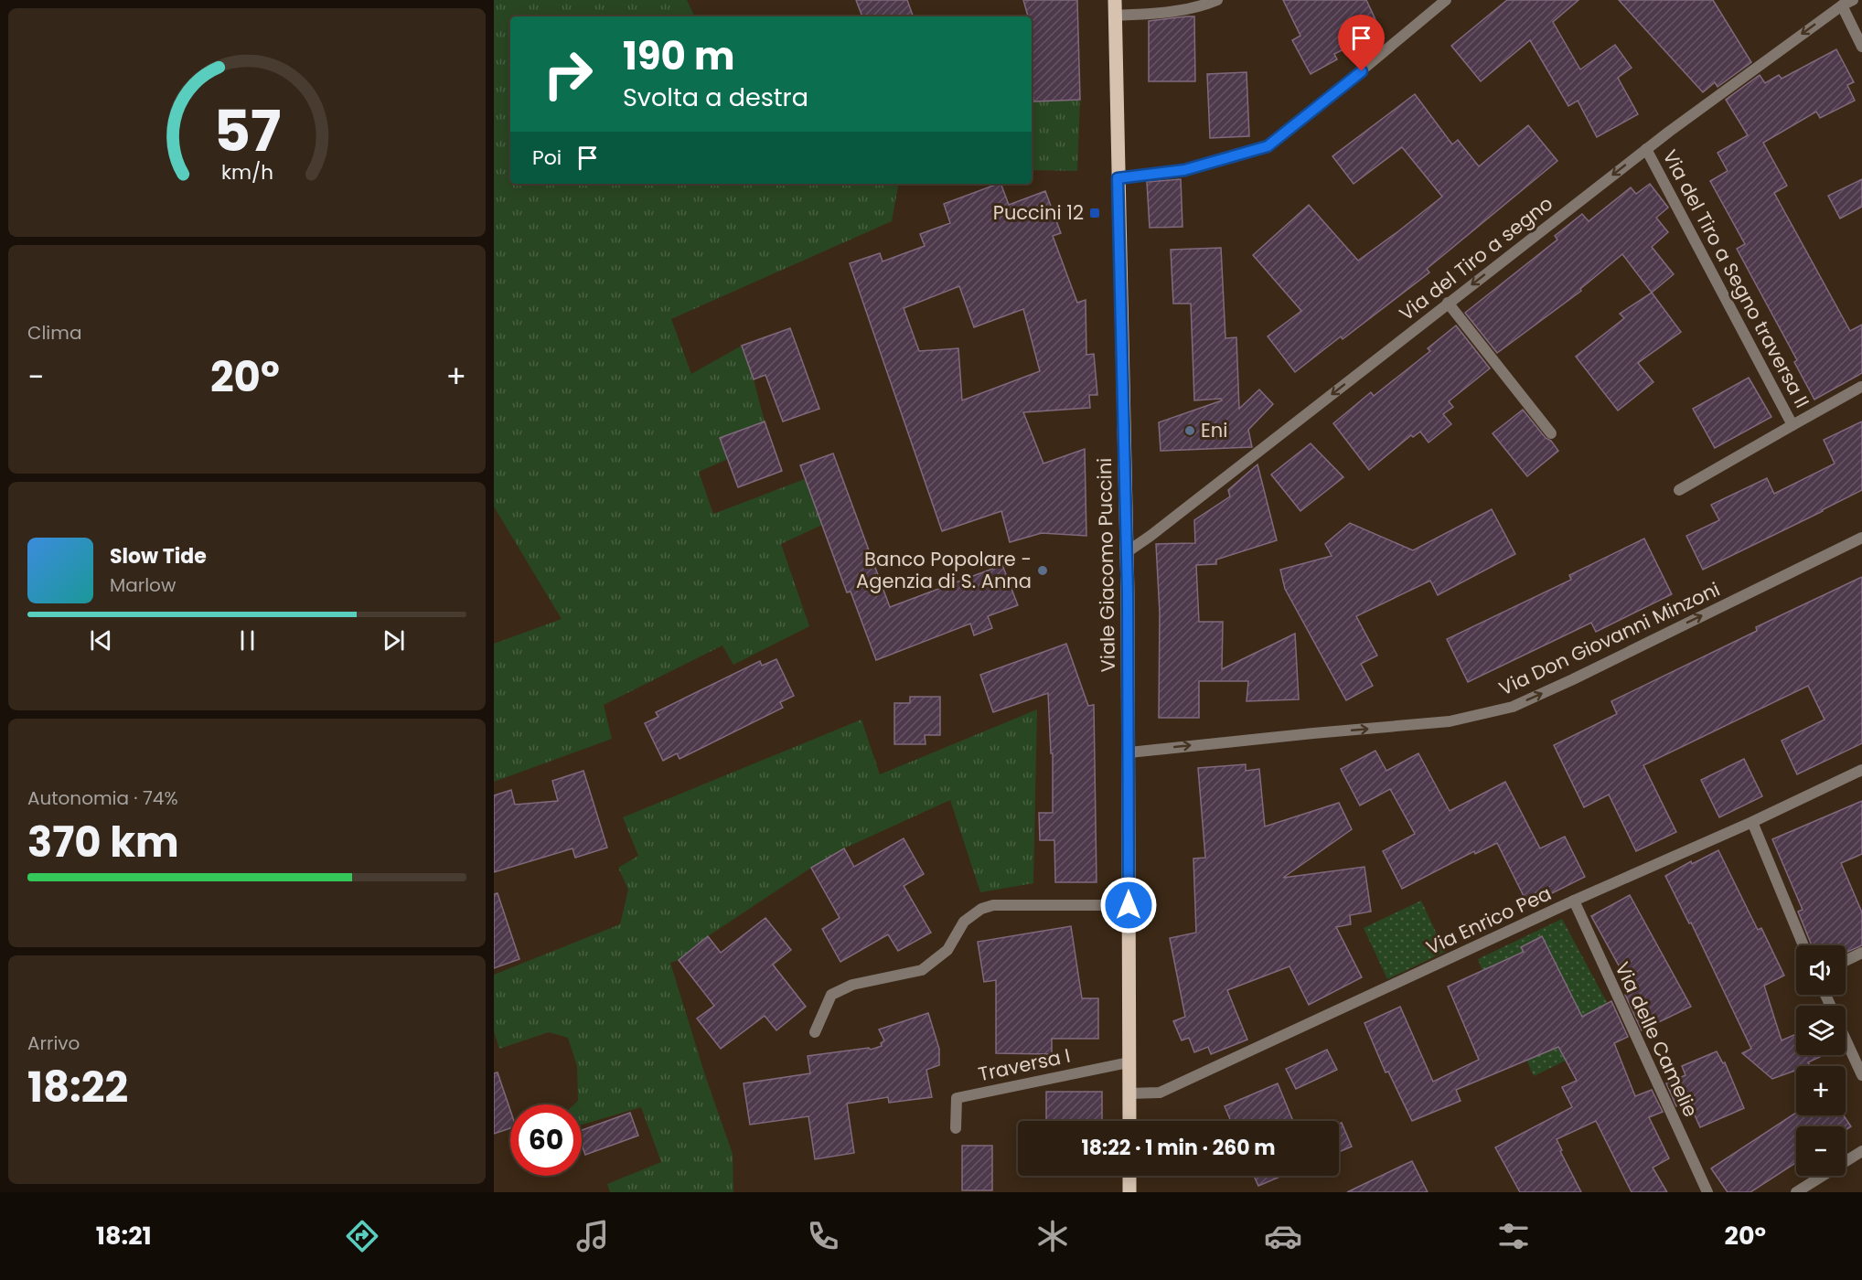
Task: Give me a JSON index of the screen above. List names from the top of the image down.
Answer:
{
  "streets": {
    "main road": ["Viale Giacomo Puccini"],
    "street": [
      "Via del Tiro a segno",
      "Via del Tiro a Segno traversa II",
      "Via Don Giovanni Minzoni",
      "Via Enrico Pea",
      "Via delle Camelie",
      "Traversa I"
    ]
  },
  "crossings": [
    ["Via del Tiro a segno", "Via del Tiro a Segno traversa II"],
    ["Via del Tiro a segno", "Viale Giacomo Puccini"],
    ["Viale Giacomo Puccini", "Via Don Giovanni Minzoni"],
    ["Viale Giacomo Puccini", "Via Enrico Pea"],
    ["Viale Giacomo Puccini", "Traversa I"],
    ["Via Enrico Pea", "Via delle Camelie"]
  ],
  "one_way": ["Via del Tiro a segno", "Via Don Giovanni Minzoni"],
  "places": {
    "transit": ["Puccini 12"],
    "other": ["Eni", "Banco Popolare - Agenzia di S. Anna"]
  },
  "page": {
    "turn": ["190 m", "Svolta a destra"],
    "then": "Poi",
    "tile": [
      "Clima",
      ["Autonomia · 74%", "370 km"],
      ["Arrivo", "18:22"]
    ],
    "heat": ["−", "20°", "+"],
    "song": ["Slow Tide", "Marlow"],
    "map_buttons": ["+", "−"],
    "limit": "60",
    "trip": "18:22 · 1 min · 260 m",
    "tabs": ["18:21", "20°"],
    "gauge": ["57", "km/h"]
  }
}
